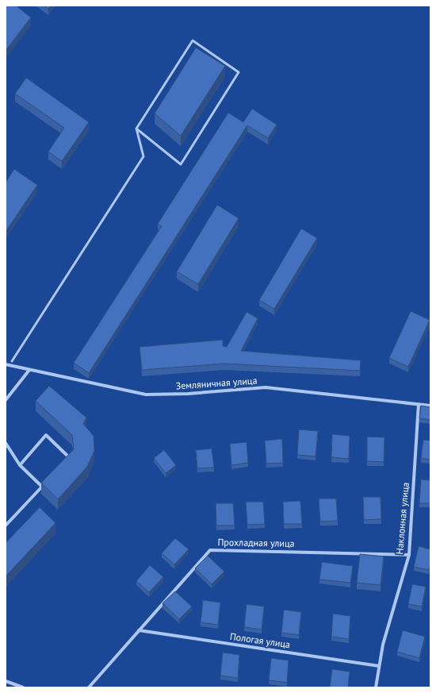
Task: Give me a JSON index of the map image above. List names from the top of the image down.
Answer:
{
  "streets": {
    "street": [
      "Земляничная улица",
      "Наклонная улица",
      "Прохладная улица",
      "Пологая улица"
    ]
  },
  "crossings": [
    ["Земляничная улица", "Наклонная улица"],
    ["Наклонная улица", "Прохладная улица"],
    ["Наклонная улица", "Пологая улица"],
    ["Прохладная улица", "Пологая улица"]
  ]
}
